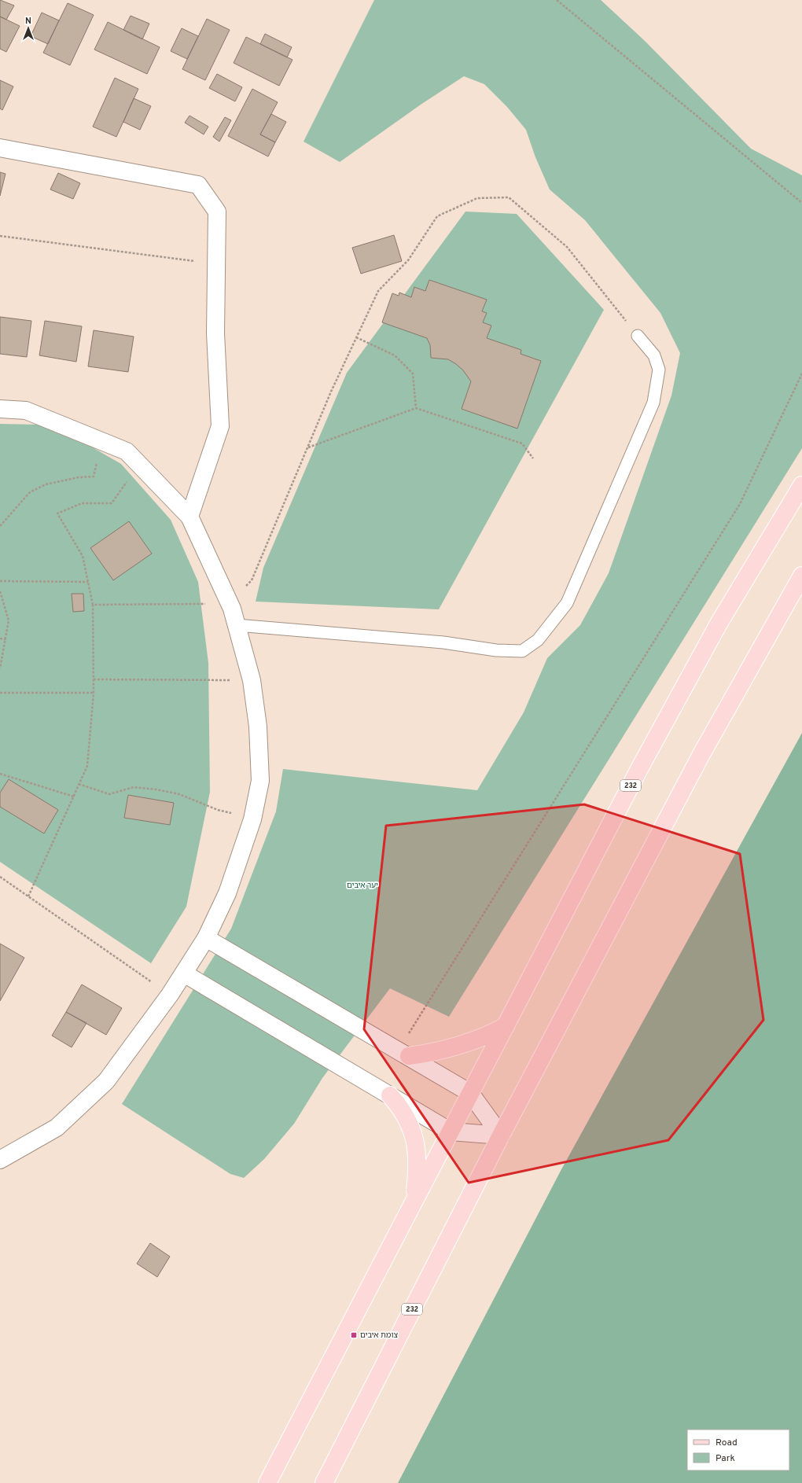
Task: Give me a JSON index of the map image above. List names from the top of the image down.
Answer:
{
  "streets": {
    "main road": ["232"]
  },
  "parks": ["יער איבים"],
  "places": {
    "transit": ["צומת איבים"]
  },
  "legend": ["Road", "Park"],
  "north": "top"
}
